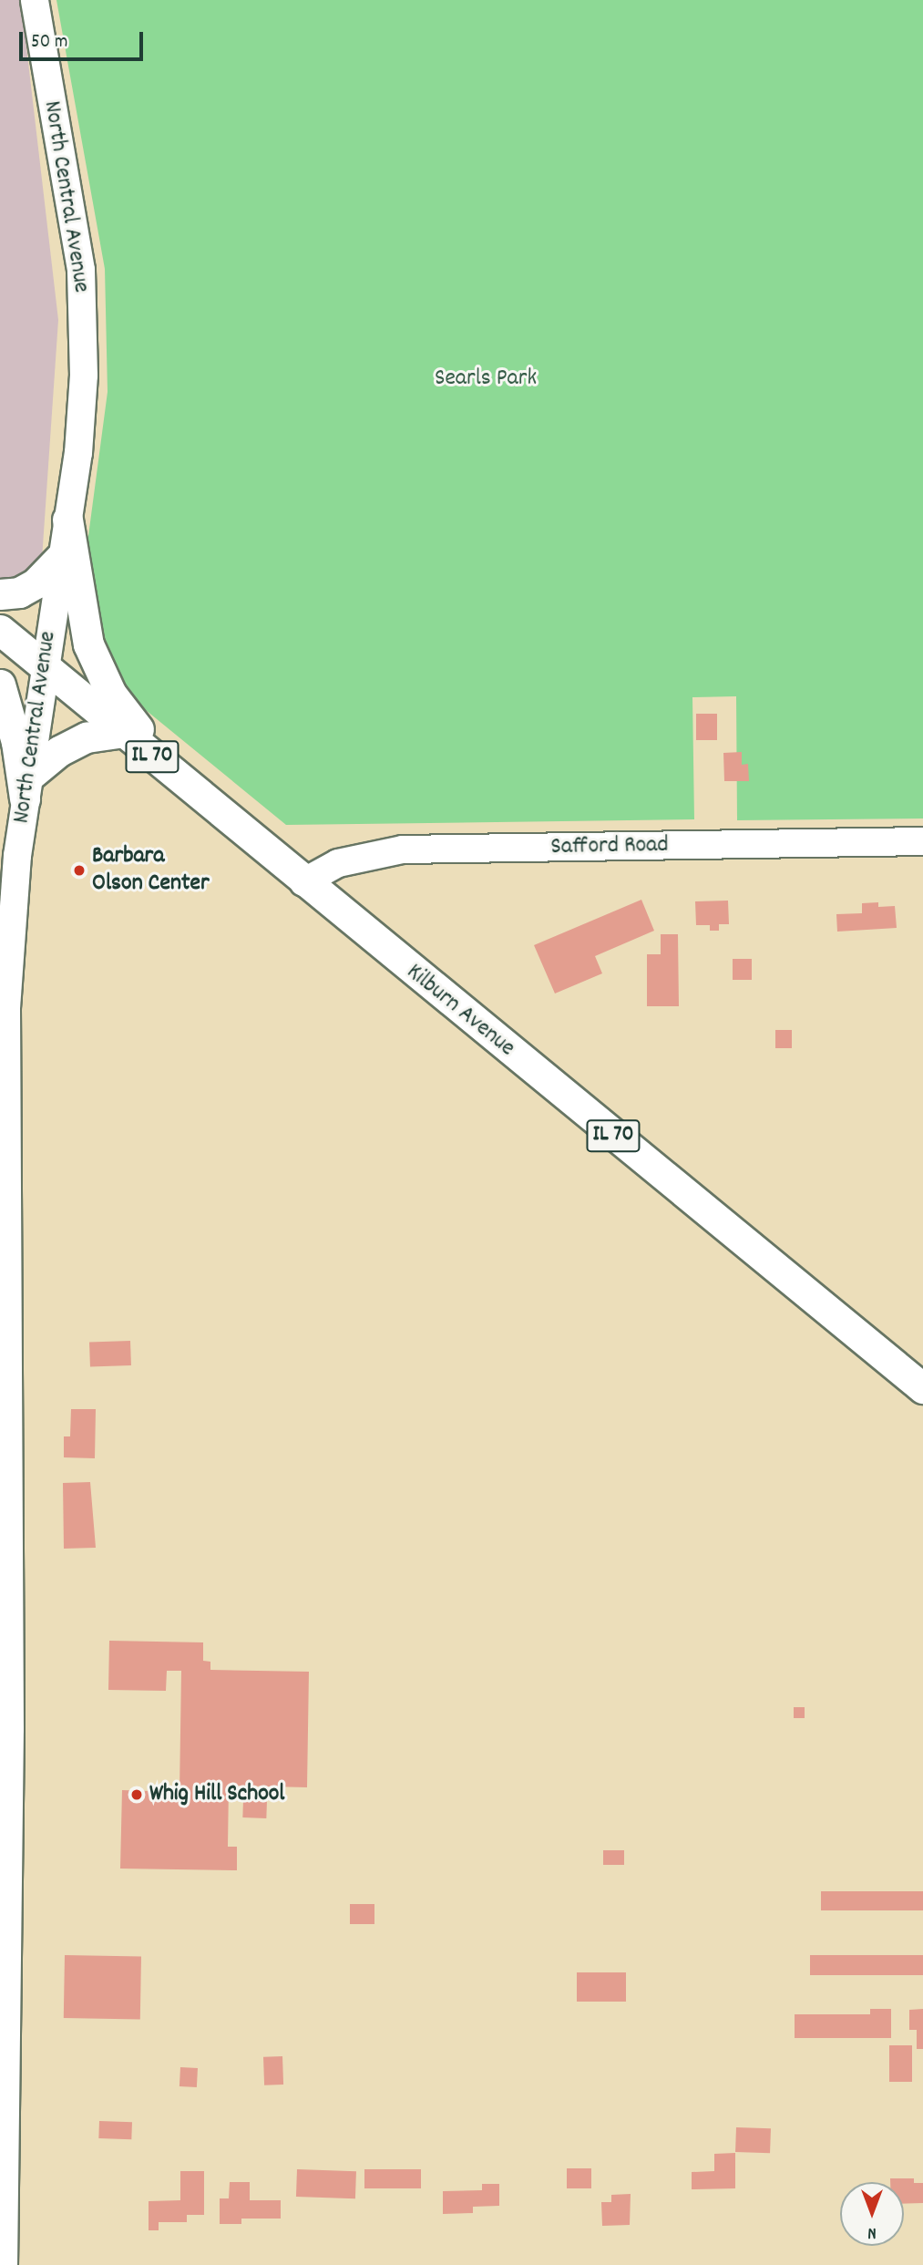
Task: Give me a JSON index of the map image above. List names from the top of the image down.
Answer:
{
  "streets": {
    "main road": [
      "North Central Avenue",
      "IL 70",
      "Safford Road",
      "Kilburn Avenue"
    ]
  },
  "crossings": [
    ["North Central Avenue", "Kilburn Avenue"],
    ["Safford Road", "Kilburn Avenue"]
  ],
  "parks": ["Searls Park"],
  "places": ["Barbara Olson Center", "Whig Hill School"],
  "scale_bar": "50 m",
  "north": "bottom"
}
